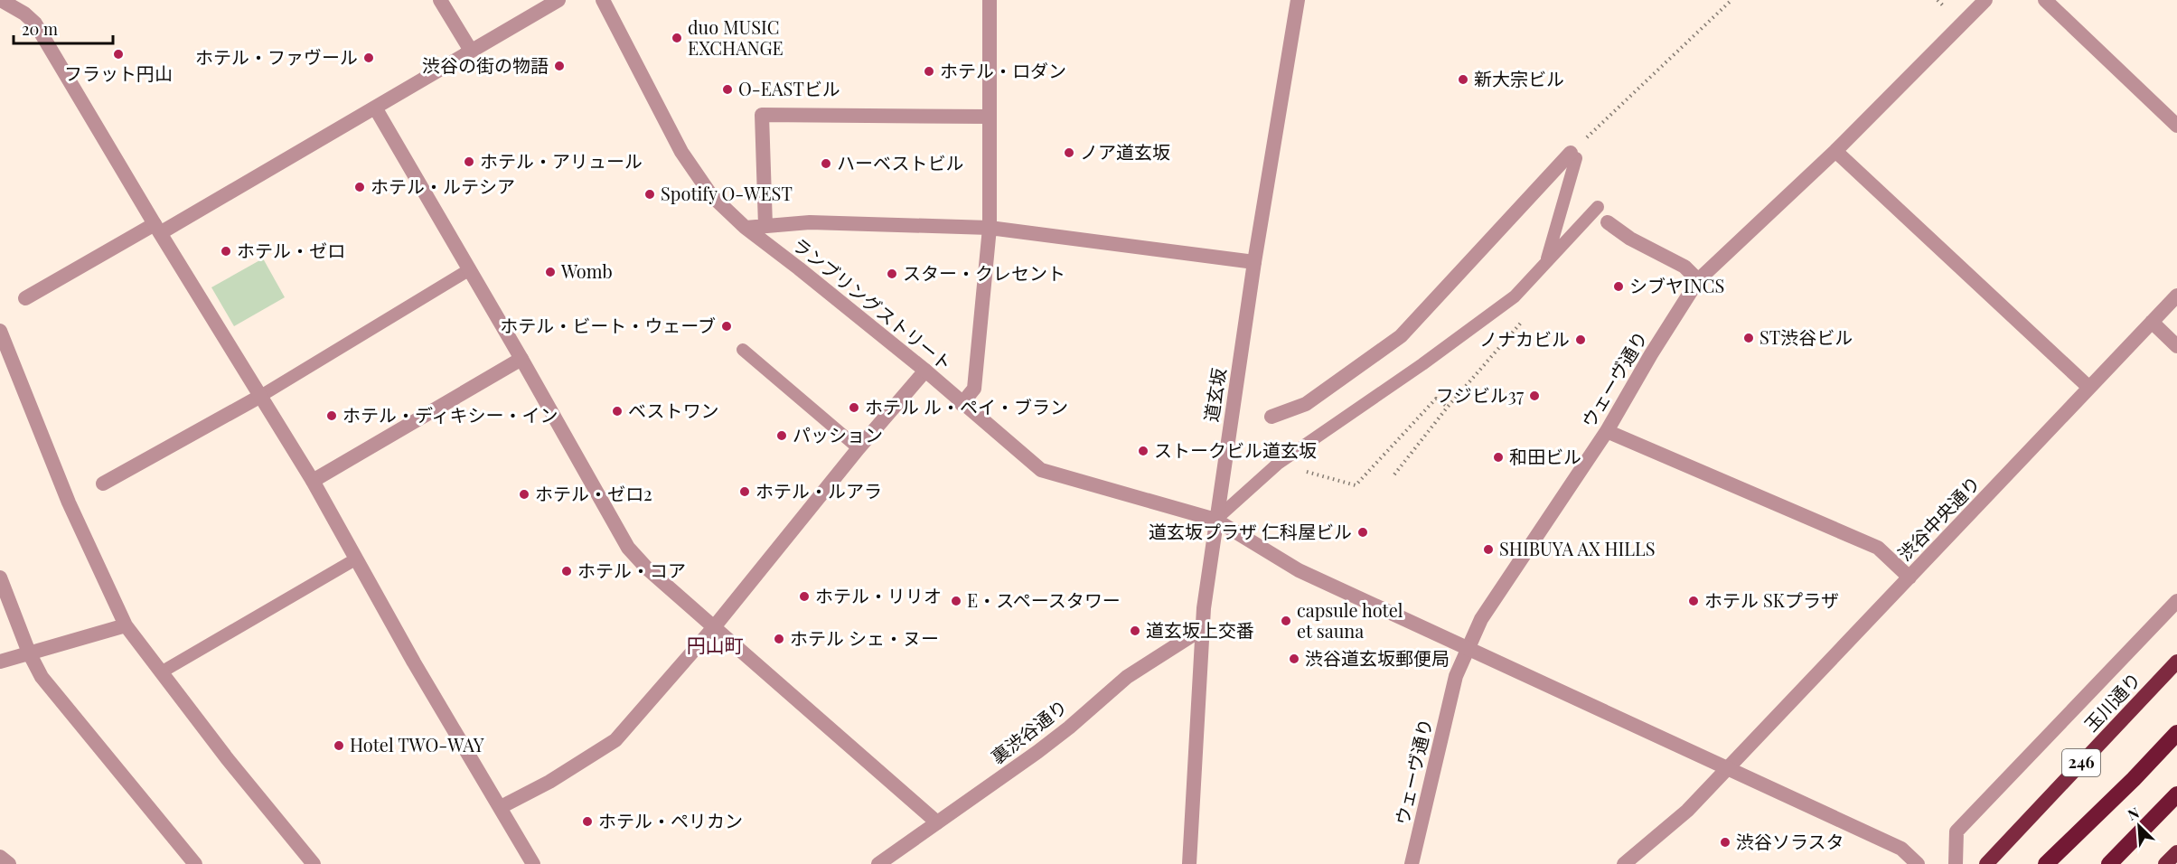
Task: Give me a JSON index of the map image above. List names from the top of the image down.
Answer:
{
  "streets": {
    "highway": ["玉川通り", "246"],
    "street": [
      "ランブリングストリート",
      "ウェーヴ通り",
      "道玄坂",
      "渋谷中央通り",
      "裏渋谷通り"
    ]
  },
  "crossings": [
    ["ランブリングストリート", "ウェーヴ通り"],
    ["ランブリングストリート", "道玄坂"],
    ["ランブリングストリート", "渋谷中央通り"],
    ["道玄坂", "裏渋谷通り"]
  ],
  "districts": ["円山町"],
  "places": [
    "duo MUSIC EXCHANGE",
    "フラット円山",
    "ホテル・ファヴール",
    "渋谷の街の物語",
    "ホテル・ロダン",
    "新大宗ビル",
    "O-EASTビル",
    "ノア道玄坂",
    "ホテル・アリュール",
    "ハーベストビル",
    "ホテル・ルテシア",
    "Spotify O-WEST",
    "ホテル・ゼロ",
    "Womb",
    "スター・クレセント",
    "シブヤINCS",
    "ホテル・ビート・ウェーブ",
    "ST渋谷ビル",
    "ノナカビル",
    "フジビル37",
    "ホテル ル・ペイ・ブラン",
    "ベストワン",
    "ホテル・ディキシー・イン",
    "パッション",
    "ストークビル道玄坂",
    "和田ビル",
    "ホテル・ルアラ",
    "ホテル・ゼロ2",
    "道玄坂プラザ 仁科屋ビル",
    "SHIBUYA AX HILLS",
    "ホテル・コア",
    "ホテル・リリオ",
    "E・スペースタワー",
    "ホテル SKプラザ",
    "capsule hotel et sauna",
    "道玄坂上交番",
    "ホテル シェ・ヌー",
    "渋谷道玄坂郵便局",
    "Hotel TWO-WAY",
    "ホテル・ペリカン",
    "渋谷ソラスタ"
  ],
  "scale_bar": "20 m",
  "north": "top left"
}
